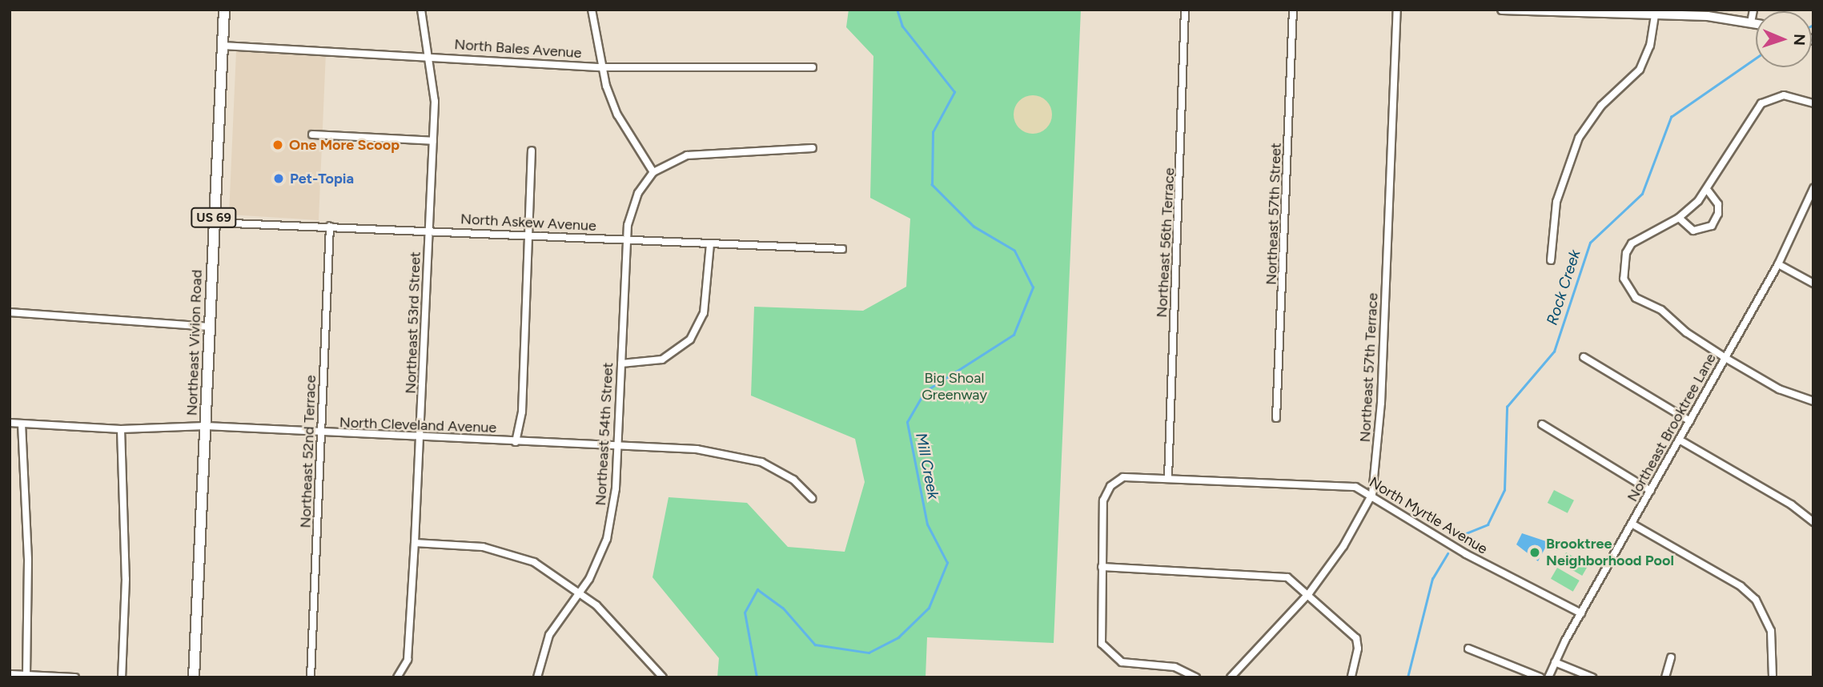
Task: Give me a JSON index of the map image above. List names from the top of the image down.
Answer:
{
  "streets": {
    "main road": ["US 69", "Northeast Vivion Road"],
    "street": [
      "North Bales Avenue",
      "Northeast 57th Street",
      "North Askew Avenue",
      "Northeast 56th Terrace",
      "Northeast 53rd Street",
      "Northeast 57th Terrace",
      "North Cleveland Avenue",
      "Northeast Brooktree Lane",
      "Northeast 54th Street",
      "Northeast 52nd Terrace",
      "North Myrtle Avenue"
    ]
  },
  "crossings": [
    ["North Bales Avenue", "Northeast 53rd Street"],
    ["North Bales Avenue", "Northeast Vivion Road"],
    ["North Askew Avenue", "Northeast 53rd Street"],
    ["North Askew Avenue", "Northeast Vivion Road"],
    ["North Askew Avenue", "Northeast 54th Street"],
    ["North Askew Avenue", "Northeast 52nd Terrace"],
    ["Northeast 56th Terrace", "North Myrtle Avenue"],
    ["Northeast 53rd Street", "North Cleveland Avenue"],
    ["Northeast Vivion Road", "North Cleveland Avenue"],
    ["Northeast 57th Terrace", "North Myrtle Avenue"],
    ["North Cleveland Avenue", "Northeast 54th Street"],
    ["North Cleveland Avenue", "Northeast 52nd Terrace"],
    ["Northeast Brooktree Lane", "North Myrtle Avenue"]
  ],
  "water": ["Rock Creek", "Mill Creek"],
  "parks": ["Big Shoal Greenway"],
  "places": ["One More Scoop", "Pet-Topia", "Brooktree Neighborhood Pool"],
  "north": "right"
}
